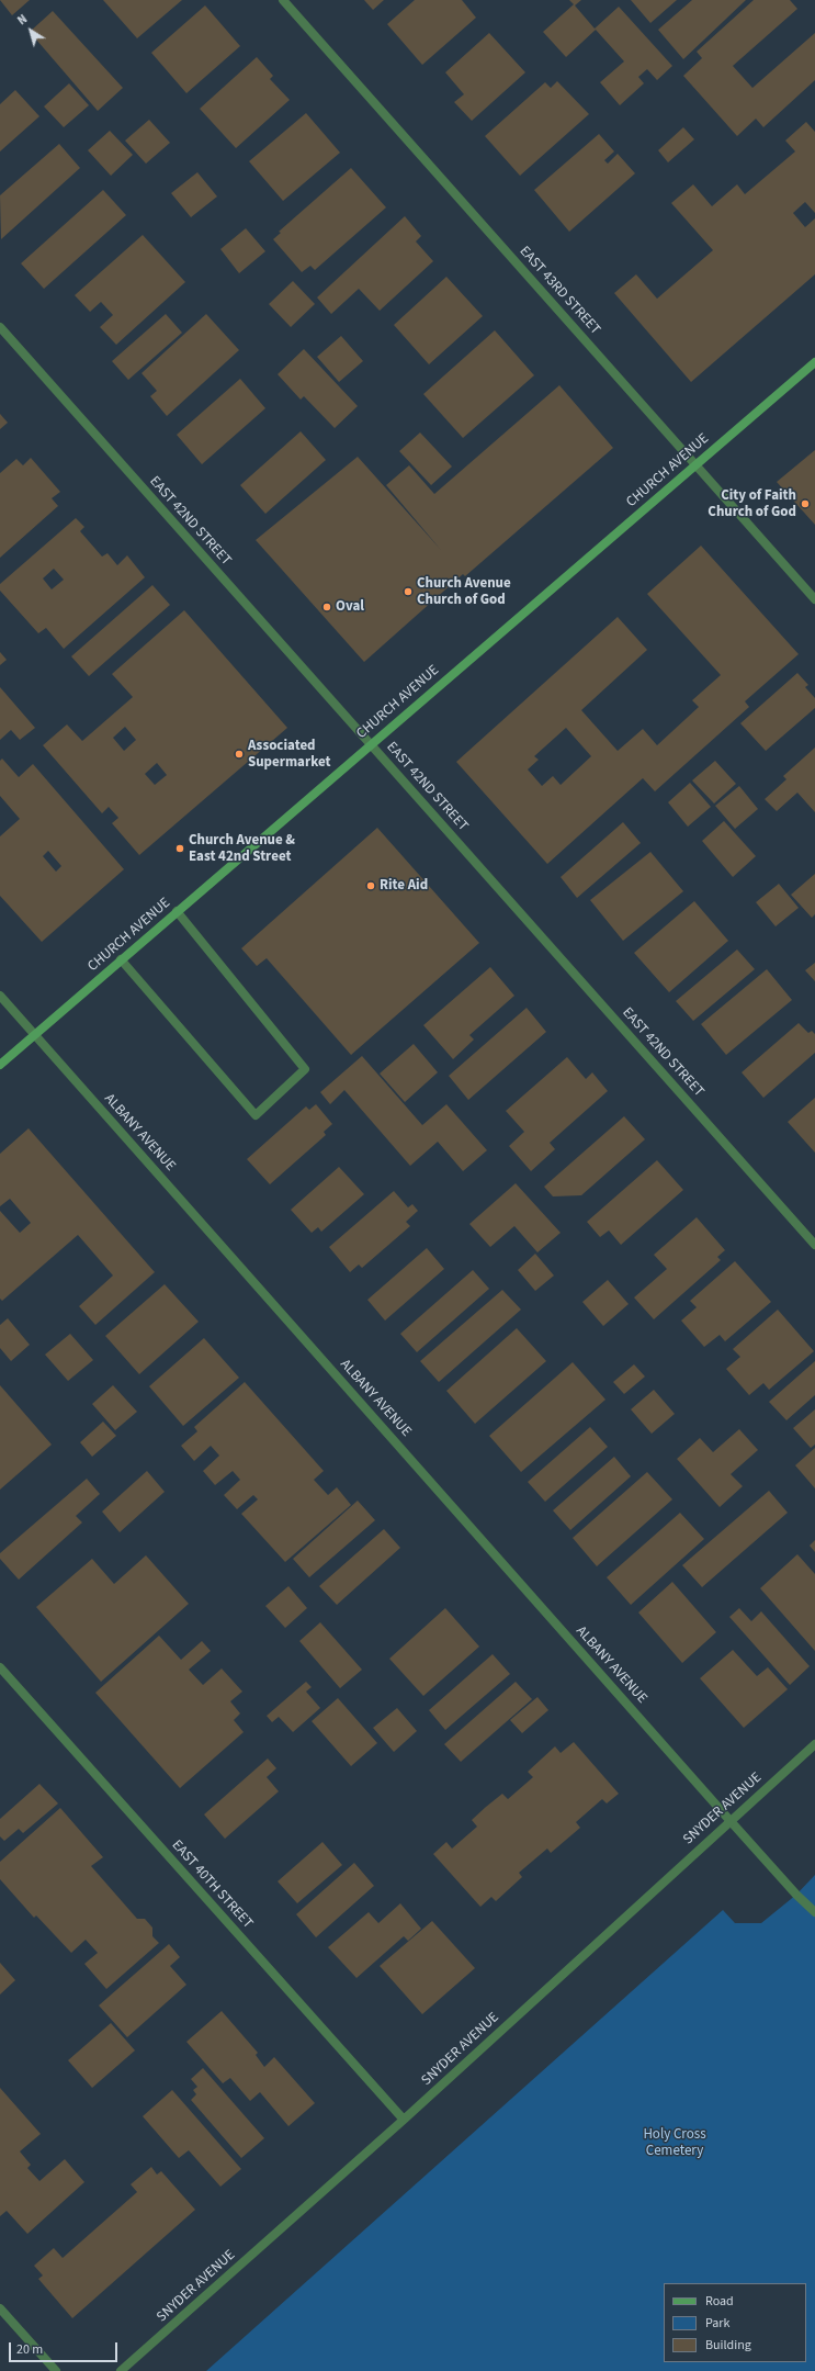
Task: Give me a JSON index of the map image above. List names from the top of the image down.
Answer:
{
  "streets": {
    "main road": ["CHURCH AVENUE"],
    "street": [
      "EAST 43RD STREET",
      "EAST 42ND STREET",
      "ALBANY AVENUE",
      "SNYDER AVENUE",
      "EAST 40TH STREET"
    ]
  },
  "crossings": [
    ["EAST 43RD STREET", "CHURCH AVENUE"],
    ["CHURCH AVENUE", "EAST 42ND STREET"],
    ["CHURCH AVENUE", "ALBANY AVENUE"],
    ["ALBANY AVENUE", "SNYDER AVENUE"],
    ["SNYDER AVENUE", "EAST 40TH STREET"]
  ],
  "parks": ["Holy Cross Cemetery"],
  "places": [
    "City of Faith Church of God",
    "Church Avenue Church of God",
    "Oval",
    "Associated Supermarket",
    "Church Avenue & East 42nd Street",
    "Rite Aid"
  ],
  "legend": ["Road", "Park", "Building"],
  "scale_bar": "20 m",
  "north": "top left"
}
